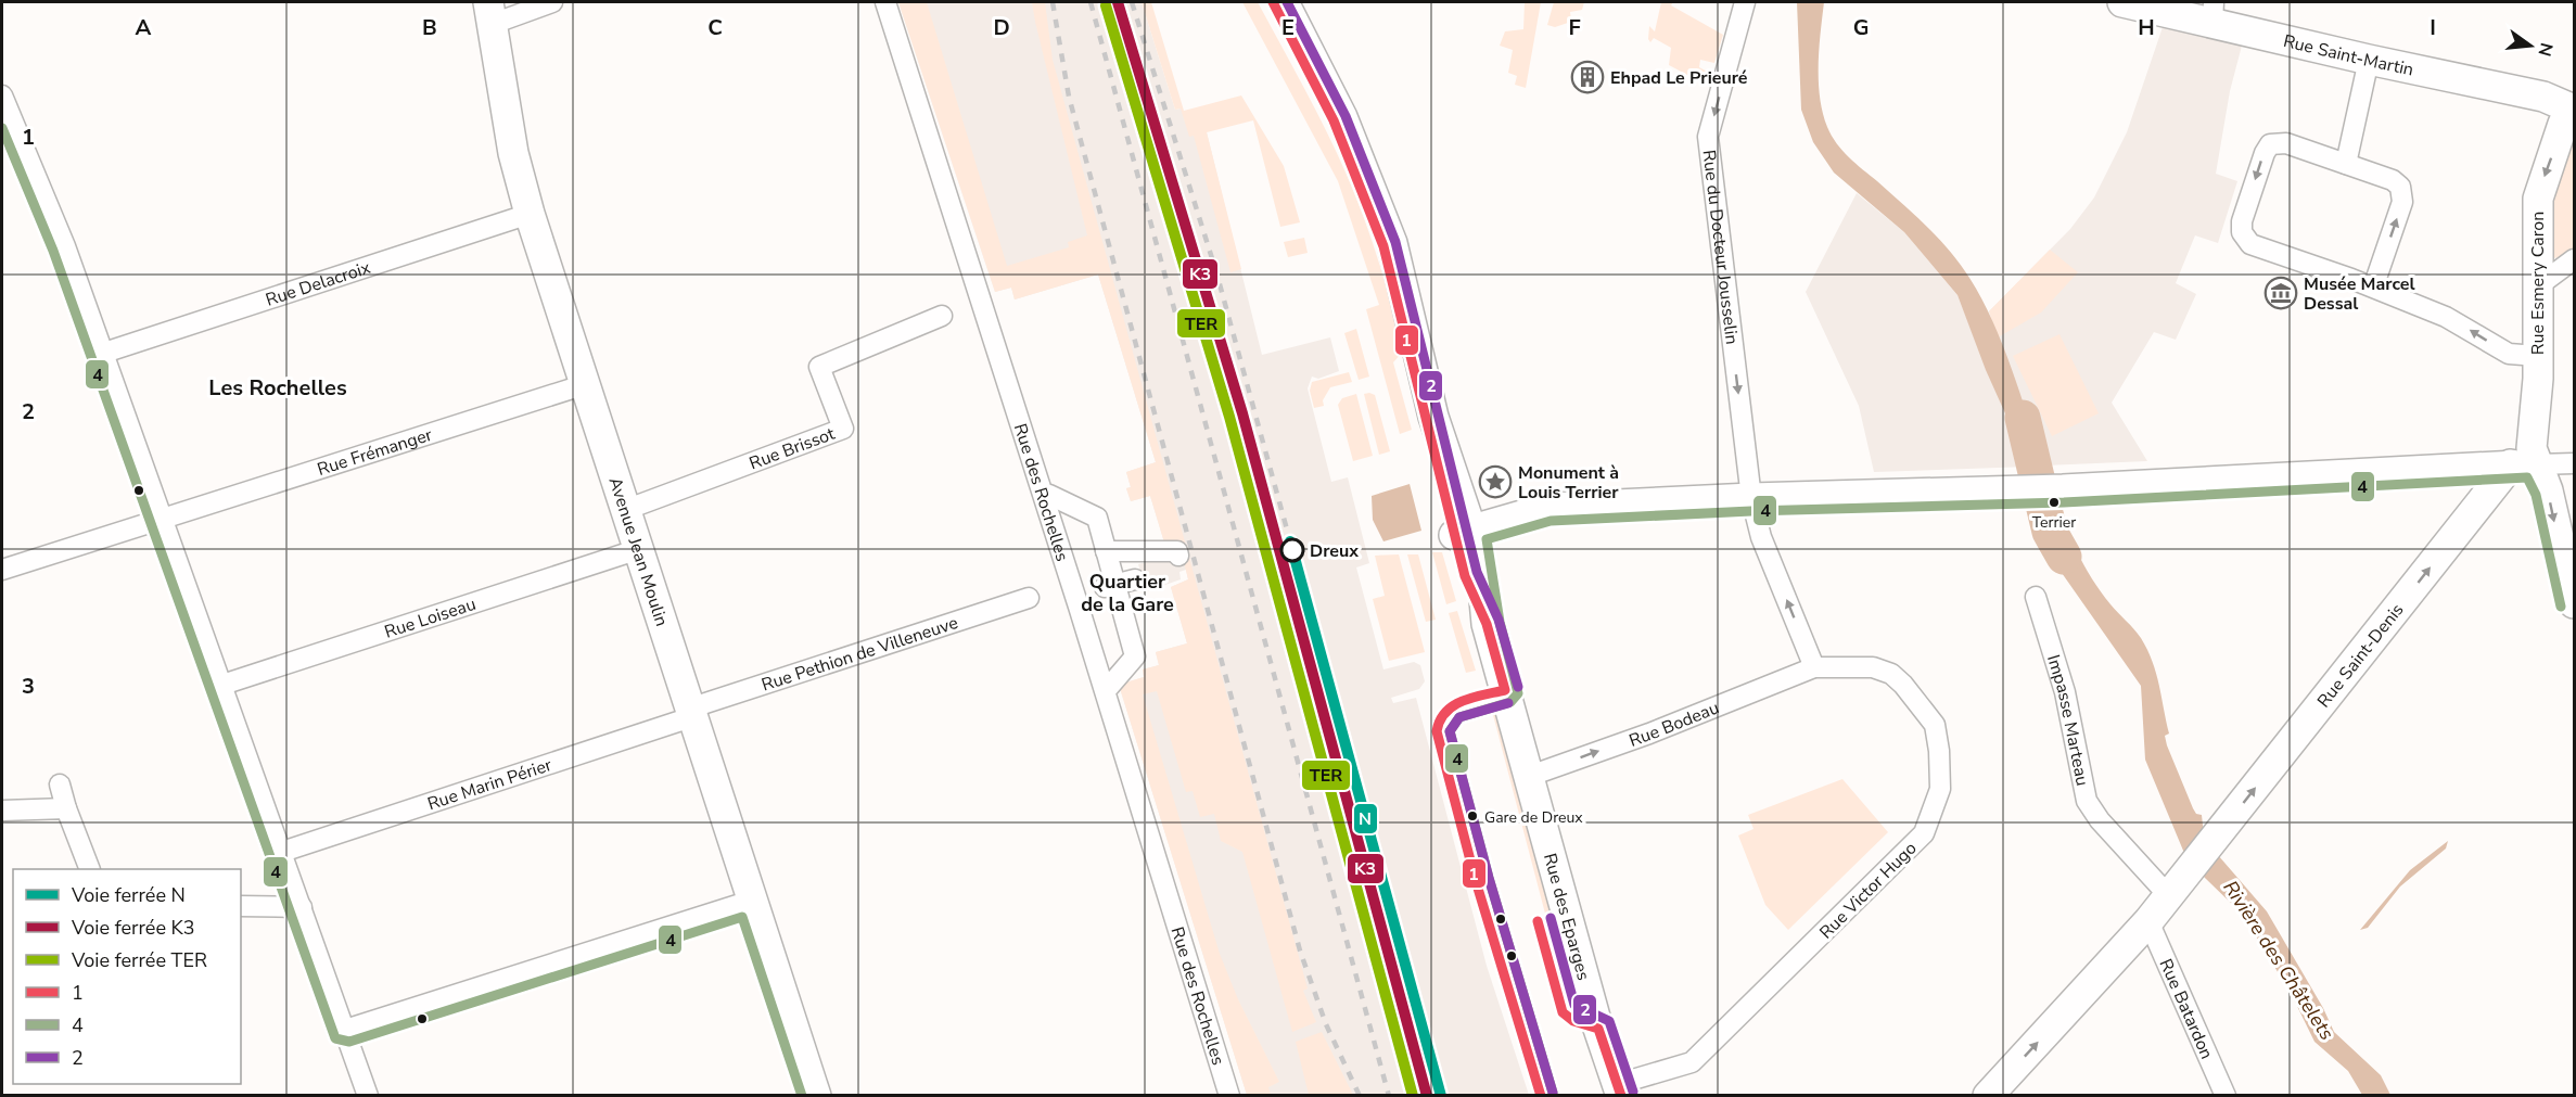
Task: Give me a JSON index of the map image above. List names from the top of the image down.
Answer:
{
  "streets": {
    "street": [
      "Rue Saint-Martin",
      "Rue du Docteur Jousselin",
      "Rue Delacroix",
      "Rue Esmery Caron",
      "Rue Brissot",
      "Rue Frémanger",
      "Rue des Rochelles",
      "Avenue Jean Moulin",
      "Rue Loiseau",
      "Rue Pethion de Villeneuve",
      "Rue Saint-Denis",
      "Impasse Marteau",
      "Rue Bodeau",
      "Rue Marin Périer",
      "Rue Victor Hugo",
      "Rue des Eparges",
      "Rue Batardon"
    ]
  },
  "crossings": [
    ["Rue Saint-Martin", "Rue Esmery Caron"],
    ["Rue Delacroix", "Avenue Jean Moulin"],
    ["Rue Esmery Caron", "Rue Saint-Denis"],
    ["Rue Brissot", "Avenue Jean Moulin"],
    ["Rue Frémanger", "Avenue Jean Moulin"],
    ["Avenue Jean Moulin", "Rue Loiseau"],
    ["Avenue Jean Moulin", "Rue Pethion de Villeneuve"],
    ["Avenue Jean Moulin", "Rue Marin Périer"],
    ["Rue Pethion de Villeneuve", "Rue Marin Périer"],
    ["Rue Saint-Denis", "Impasse Marteau"],
    ["Rue Bodeau", "Rue Victor Hugo"],
    ["Rue Bodeau", "Rue des Eparges"],
    ["Rue Victor Hugo", "Rue des Eparges"]
  ],
  "one_way": ["Rue du Docteur Jousselin", "Rue Saint-Denis", "Rue Bodeau"],
  "districts": ["Les Rochelles", "Quartier de la Gare"],
  "water": ["Rivière des Châtelets"],
  "places": {
    "building": ["Ehpad Le Prieuré"],
    "museum": ["Musée Marcel Dessal"],
    "place": ["Monument à Louis Terrier"],
    "other": ["Terrier", "Dreux", "Gare de Dreux"]
  },
  "lines": [
    "rail line K3",
    "transit line 1",
    "transit line 2",
    "rail line TER",
    "transit line 4",
    "rail line N"
  ],
  "legend": [
    "Voie ferrée N",
    "Voie ferrée K3",
    "Voie ferrée TER",
    "1",
    "4",
    "2"
  ],
  "north": "right",
  "grid": {
    "columns": [
      "A",
      "B",
      "C",
      "D",
      "E",
      "F",
      "G",
      "H",
      "I"
    ],
    "rows": ["1", "2", "3"]
  }
}
